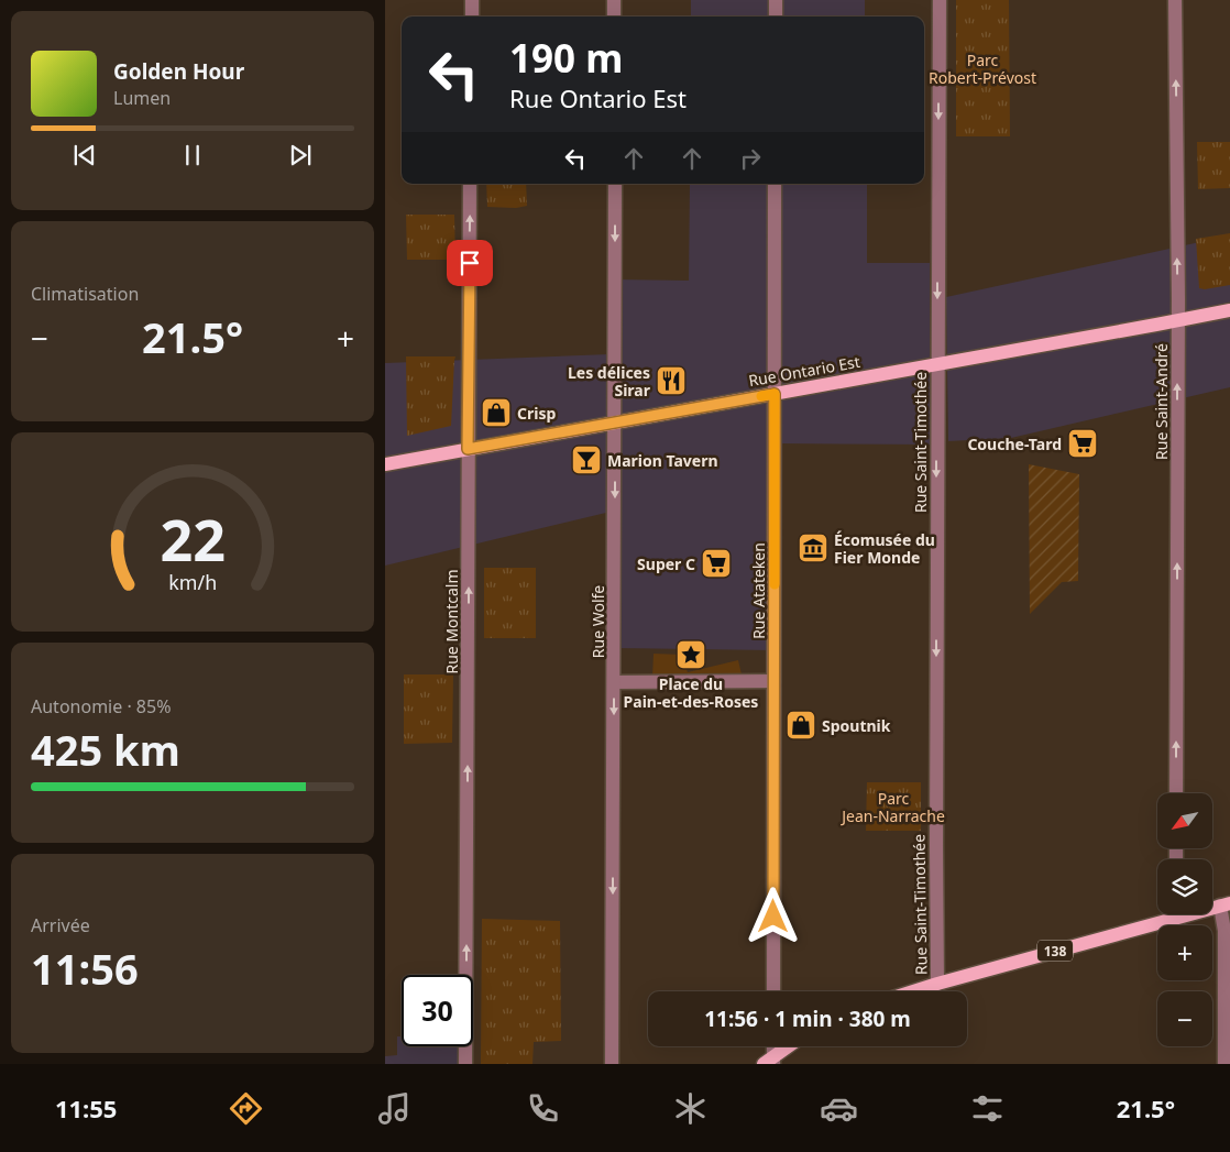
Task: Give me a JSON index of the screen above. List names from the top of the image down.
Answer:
{
  "streets": {
    "main road": ["Rue Ontario Est", "138"],
    "street": [
      "Rue Saint-André",
      "Rue Saint-Timothée",
      "Rue Atateken",
      "Rue Montcalm",
      "Rue Wolfe"
    ]
  },
  "crossings": [
    ["Rue Ontario Est", "Rue Saint-André"],
    ["Rue Ontario Est", "Rue Saint-Timothée"],
    ["Rue Ontario Est", "Rue Atateken"],
    ["Rue Ontario Est", "Rue Montcalm"],
    ["Rue Ontario Est", "Rue Wolfe"],
    ["Rue Saint-Timothée", "138"]
  ],
  "one_way": [
    "Rue Saint-André",
    "Rue Saint-Timothée",
    "Rue Montcalm",
    "Rue Wolfe"
  ],
  "parks": ["Parc Robert-Prévost", "Parc Jean-Narrache"],
  "places": {
    "restaurant": ["Les délices Sirar"],
    "shop": ["Crisp", "Spoutnik"],
    "supermarket": ["Couche-Tard", "Super C"],
    "bar": ["Marion Tavern"],
    "museum": ["Écomusée du Fier Monde"],
    "place": ["Place du Pain-et-des-Roses"]
  },
  "north": "bottom left",
  "page": {
    "turn": ["190 m", "Rue Ontario Est"],
    "song": ["Golden Hour", "Lumen"],
    "tile": [
      "Climatisation",
      ["Autonomie · 85%", "425 km"],
      ["Arrivée", "11:56"]
    ],
    "heat": ["−", "21.5°", "+"],
    "map_buttons": ["+", "−"],
    "limit": "30",
    "trip": "11:56 · 1 min · 380 m",
    "tabs": ["11:55", "21.5°"],
    "gauge": ["22", "km/h"]
  }
}
